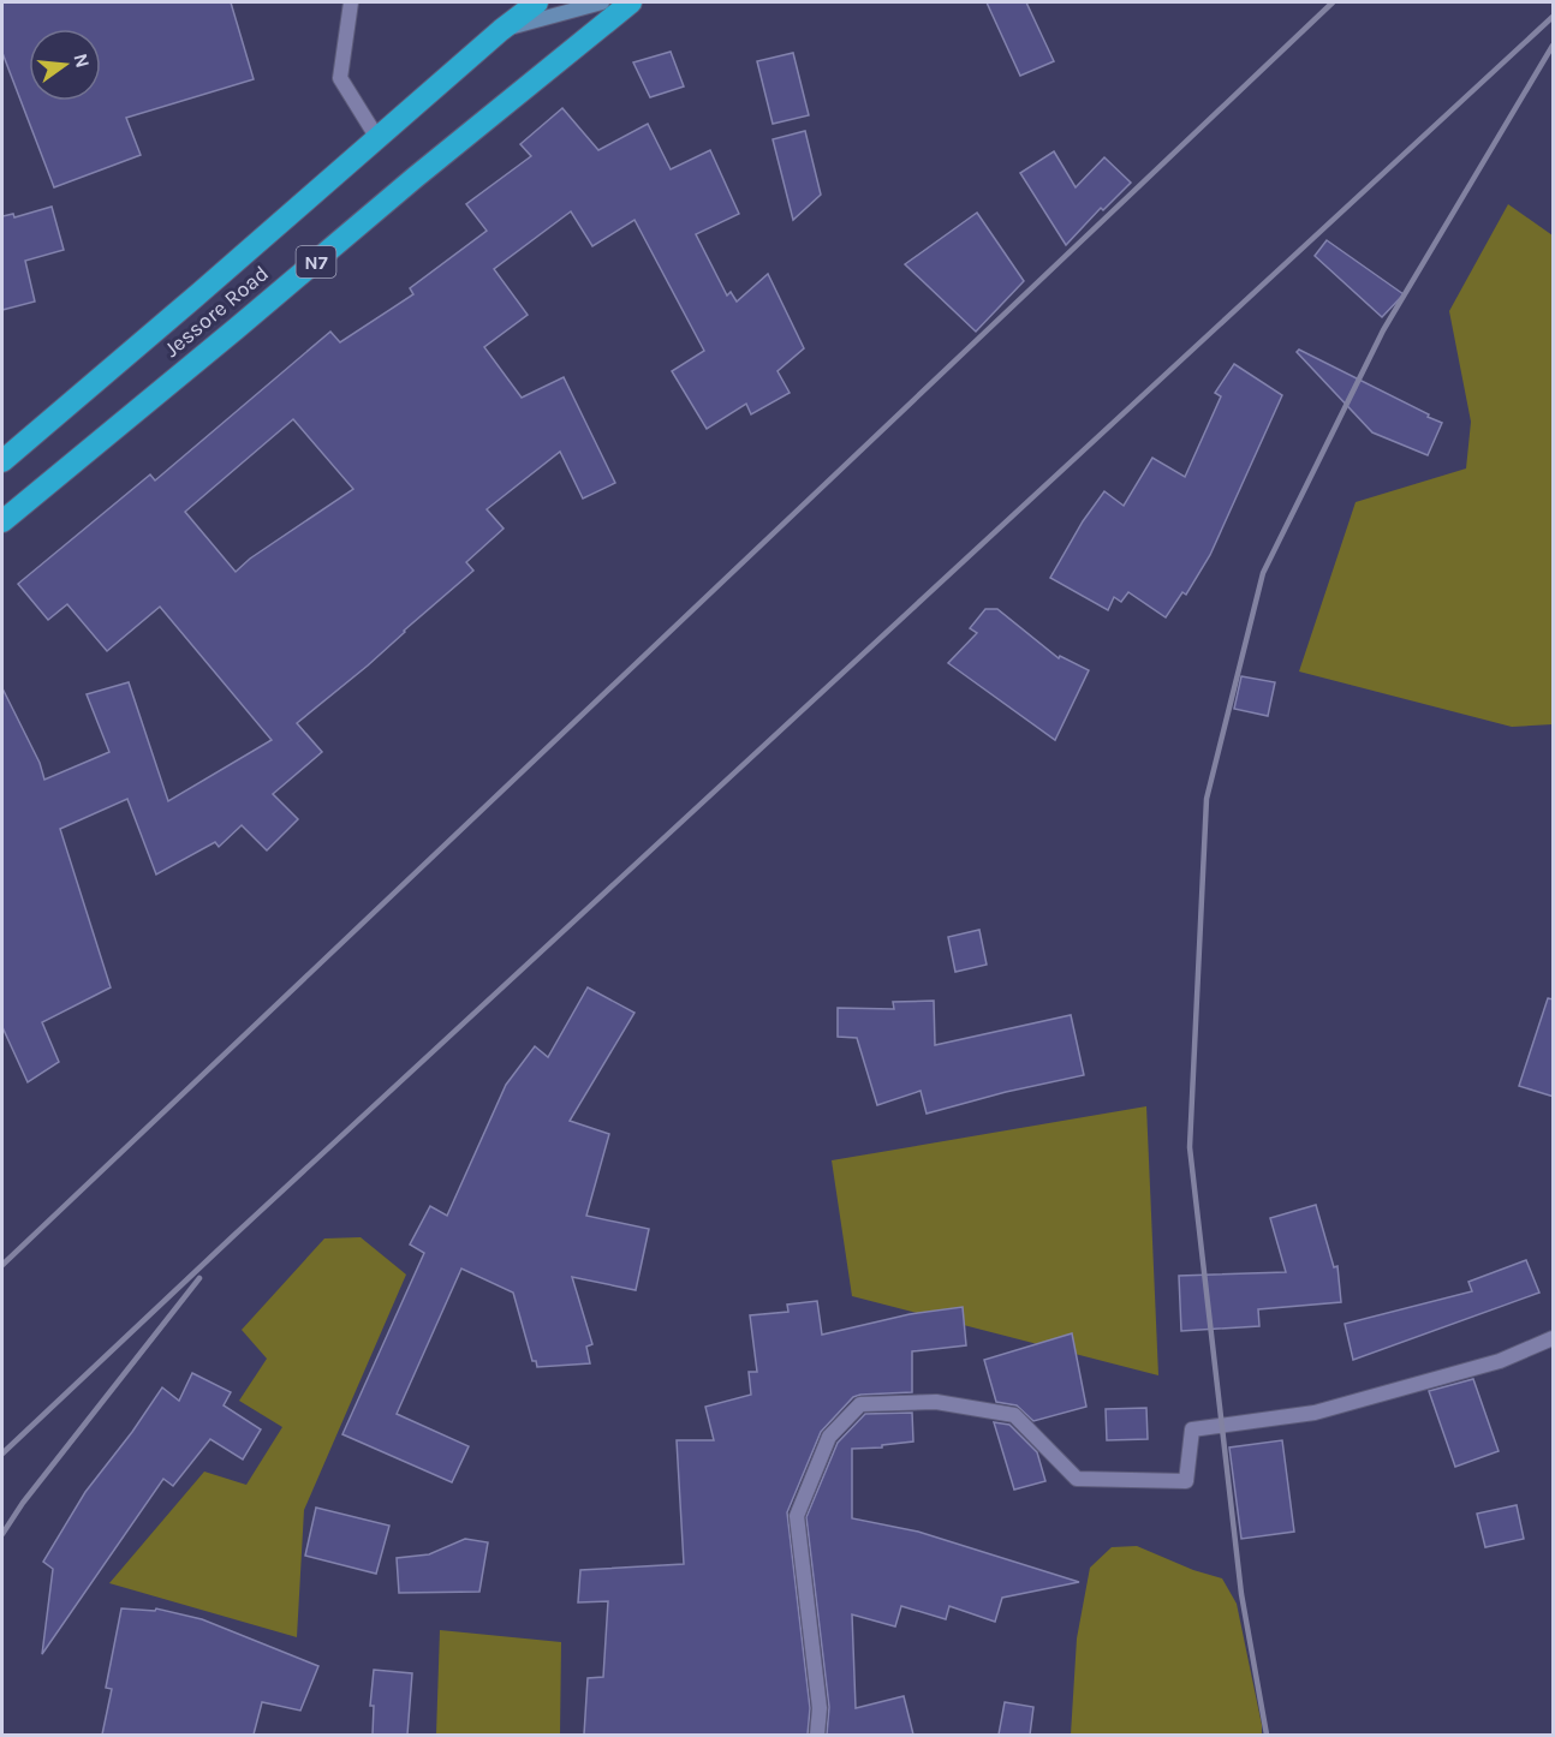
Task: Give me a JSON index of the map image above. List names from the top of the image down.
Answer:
{
  "streets": {
    "highway": ["N7", "Jessore Road"]
  },
  "north": "right"
}
